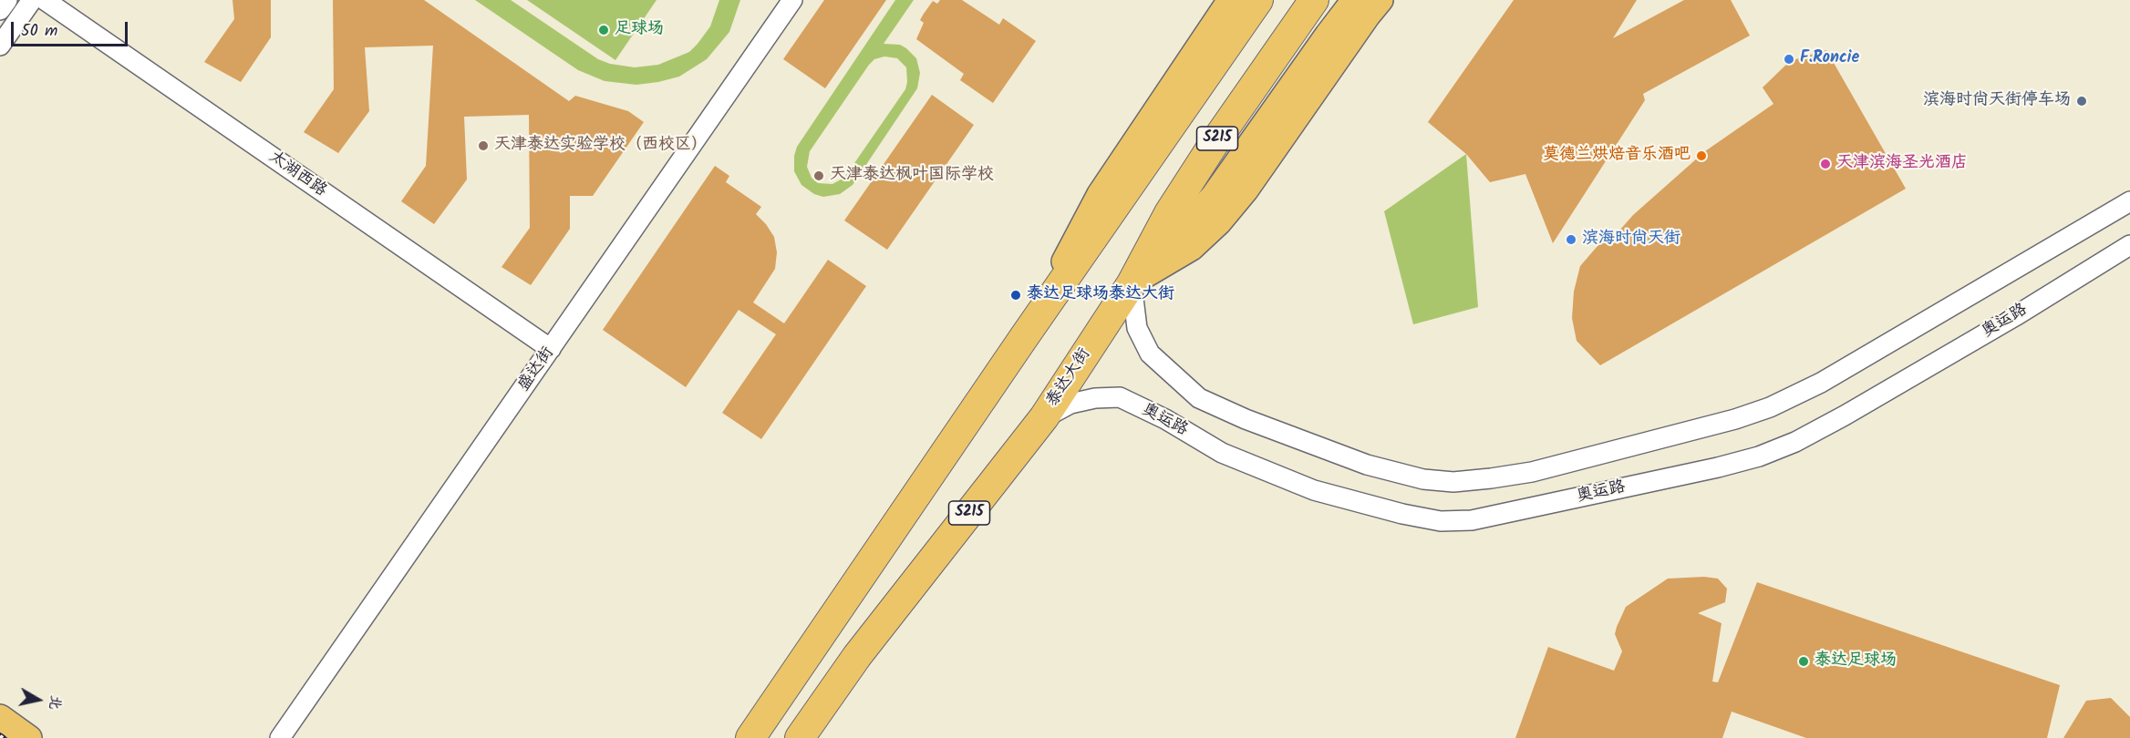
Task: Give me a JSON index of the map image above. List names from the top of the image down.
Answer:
{
  "streets": {
    "highway": ["S215", "泰达大街"],
    "street": ["太湖西路", "奥运路", "盛达街"]
  },
  "crossings": [
    ["太湖西路", "盛达街"],
    ["奥运路", "泰达大街"]
  ],
  "places": [
    "足球场",
    "F.Roncie",
    "滨海时尚天街停车场",
    "天津泰达实验学校（西校区）",
    "莫德兰烘焙音乐酒吧",
    "天津滨海圣光酒店",
    "天津泰达枫叶国际学校",
    "滨海时尚天街",
    "泰达足球场泰达大街",
    "泰达足球场"
  ],
  "scale_bar": "50 m",
  "north": "right"
}
